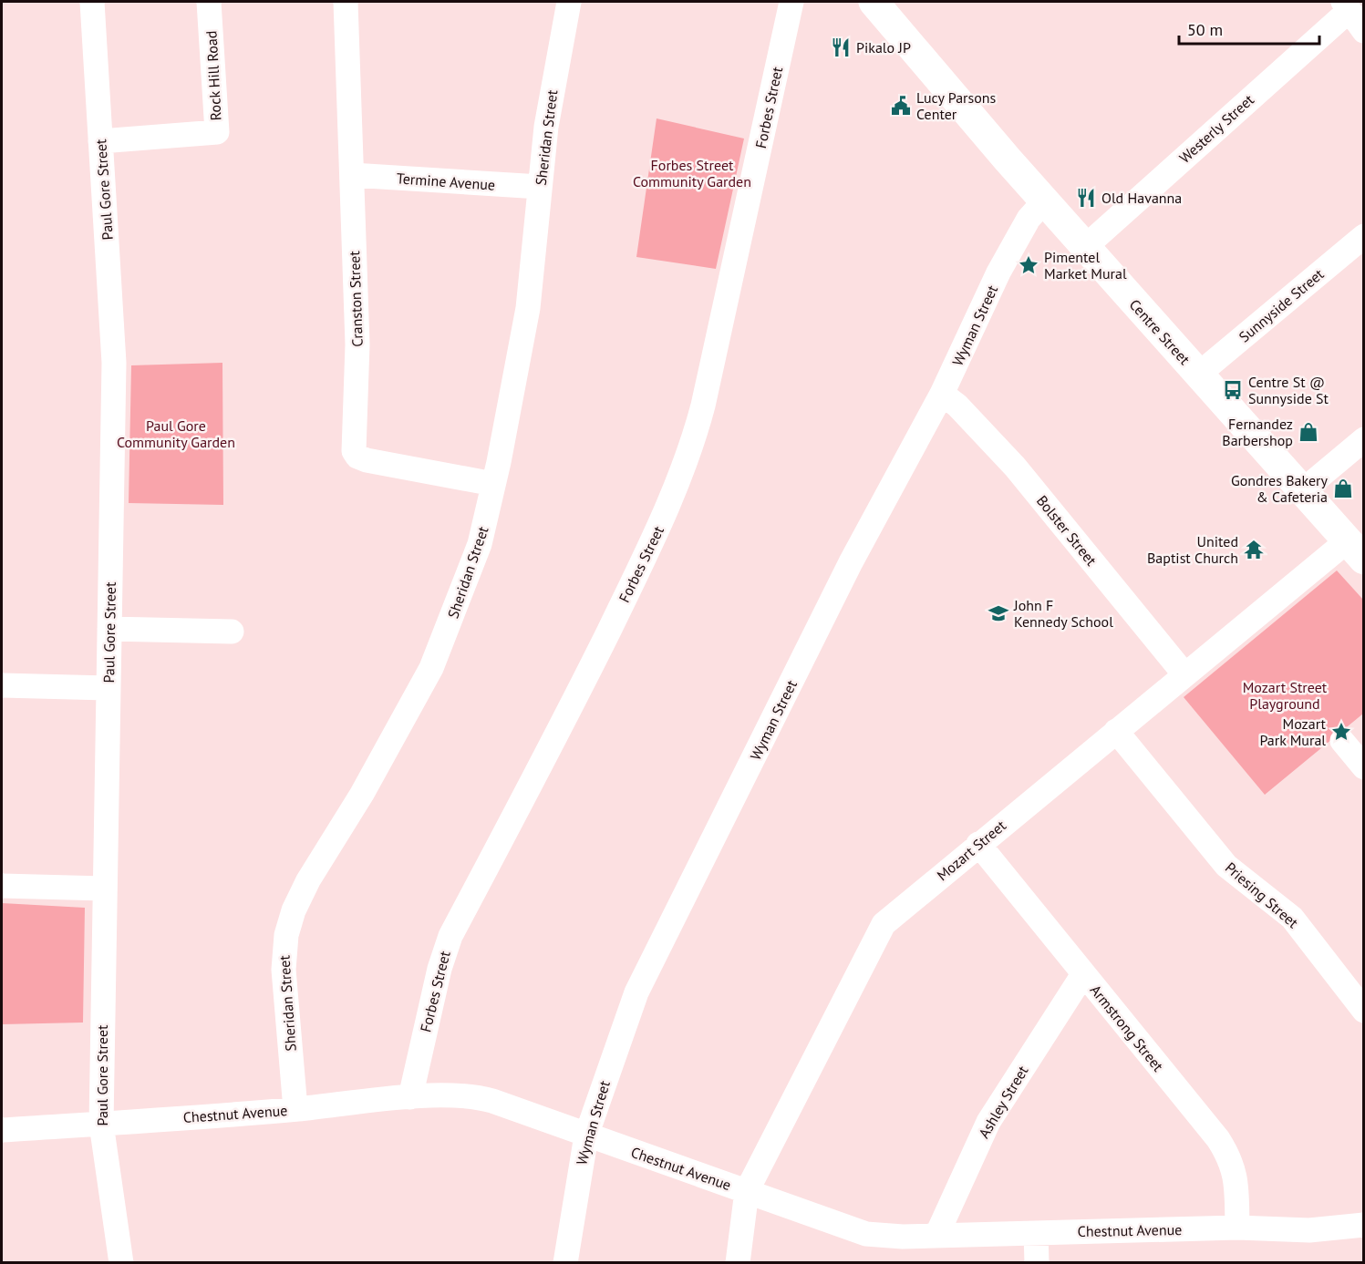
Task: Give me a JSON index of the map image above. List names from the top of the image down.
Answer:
{
  "streets": {
    "main road": ["Centre Street"],
    "street": [
      "Rock Hill Road",
      "Forbes Street",
      "Westerly Street",
      "Sheridan Street",
      "Termine Avenue",
      "Paul Gore Street",
      "Cranston Street",
      "Sunnyside Street",
      "Wyman Street",
      "Bolster Street",
      "Mozart Street",
      "Priesing Street",
      "Armstrong Street",
      "Ashley Street",
      "Chestnut Avenue"
    ]
  },
  "crossings": [
    ["Rock Hill Road", "Paul Gore Street"],
    ["Forbes Street", "Chestnut Avenue"],
    ["Westerly Street", "Centre Street"],
    ["Sheridan Street", "Termine Avenue"],
    ["Sheridan Street", "Cranston Street"],
    ["Sheridan Street", "Chestnut Avenue"],
    ["Termine Avenue", "Cranston Street"],
    ["Paul Gore Street", "Chestnut Avenue"],
    ["Sunnyside Street", "Centre Street"],
    ["Wyman Street", "Centre Street"],
    ["Wyman Street", "Bolster Street"],
    ["Wyman Street", "Chestnut Avenue"],
    ["Centre Street", "Mozart Street"],
    ["Bolster Street", "Mozart Street"],
    ["Mozart Street", "Priesing Street"],
    ["Mozart Street", "Armstrong Street"],
    ["Mozart Street", "Chestnut Avenue"],
    ["Armstrong Street", "Ashley Street"],
    ["Armstrong Street", "Chestnut Avenue"],
    ["Ashley Street", "Chestnut Avenue"]
  ],
  "parks": ["Forbes Street Community Garden", "Paul Gore Community Garden", "Mozart Street Playground"],
  "places": {
    "restaurant": ["Pikalo JP", "Old Havanna"],
    "public building": ["Lucy Parsons Center"],
    "place": ["Pimentel Market Mural", "Mozart Park Mural"],
    "bus stop": ["Centre St @ Sunnyside St"],
    "shop": ["Fernandez Barbershop", "Gondres Bakery & Cafeteria"],
    "temple": ["United Baptist Church"],
    "school or university": ["John F Kennedy School"]
  },
  "scale_bar": "50 m"
}
